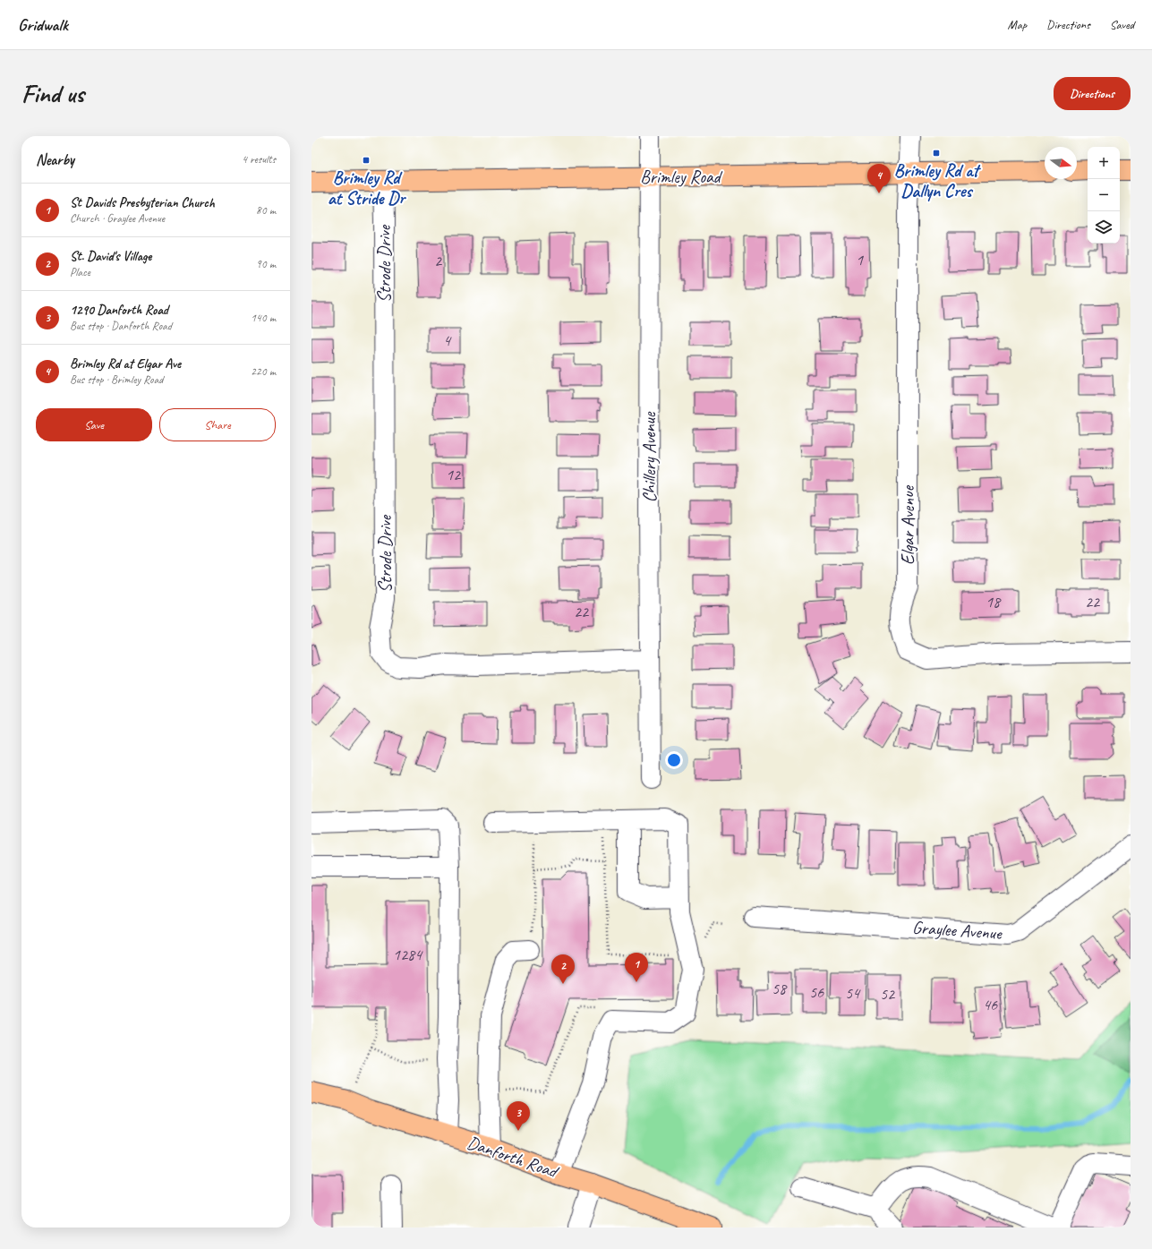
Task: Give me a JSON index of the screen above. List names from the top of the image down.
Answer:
{
  "streets": {
    "main road": ["Brimley Road", "Danforth Road"],
    "street": [
      "Strode Drive",
      "Chillery Avenue",
      "Elgar Avenue",
      "Graylee Avenue"
    ]
  },
  "crossings": [
    ["Brimley Road", "Strode Drive"],
    ["Brimley Road", "Chillery Avenue"],
    ["Brimley Road", "Elgar Avenue"],
    ["Strode Drive", "Chillery Avenue"]
  ],
  "places": {
    "transit": ["Brimley Rd at Dallyn Cres", "Brimley Rd at Stride Dr"]
  },
  "house_numbers": [
    "1",
    "2",
    "4",
    "12",
    "18",
    "22",
    "22",
    "1284",
    "58",
    "56",
    "54",
    "52",
    "46"
  ],
  "north": "right",
  "page": {
    "header": "Gridwalk",
    "nav": ["Map", "Directions", "Saved"],
    "buttons": [
      "Directions",
      ["Save", "Share"]
    ],
    "title": "Find us",
    "heading": ["Nearby", "4 results"],
    "map_buttons": ["+", "−"],
    "pins": [
      "4",
      "1",
      "2",
      "3"
    ],
    "list": [
      {
        "mark": "1",
        "name": "St Davids Presbyterian Church",
        "note": "Church · Graylee Avenue",
        "value": "80 m"
      },
      {
        "mark": "2",
        "name": "St. David's Village",
        "note": "Place",
        "value": "90 m"
      },
      {
        "mark": "3",
        "name": "1290 Danforth Road",
        "note": "Bus stop · Danforth Road",
        "value": "140 m"
      },
      {
        "mark": "4",
        "name": "Brimley Rd at Elgar Ave",
        "note": "Bus stop · Brimley Road",
        "value": "220 m"
      }
    ]
  }
}
